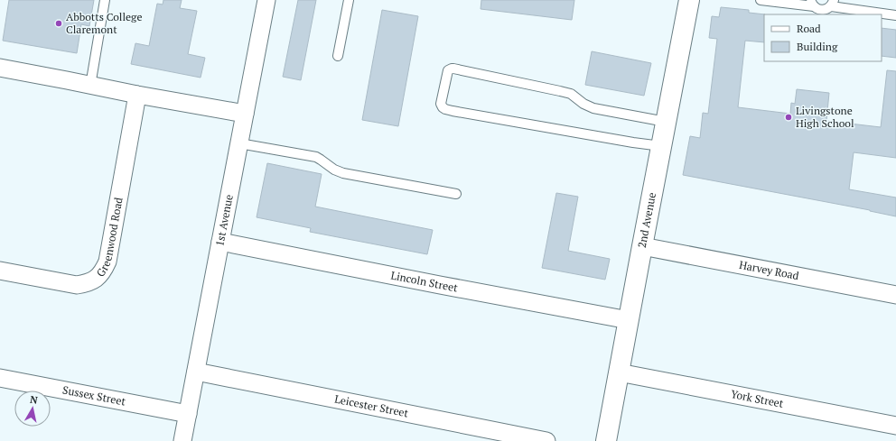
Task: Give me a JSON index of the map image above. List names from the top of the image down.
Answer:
{
  "streets": {
    "street": [
      "1st Avenue",
      "2nd Avenue",
      "Greenwood Road",
      "Harvey Road",
      "Lincoln Street",
      "Sussex Street",
      "York Street",
      "Leicester Street"
    ]
  },
  "crossings": [
    ["1st Avenue", "Lincoln Street"],
    ["1st Avenue", "Sussex Street"],
    ["1st Avenue", "Leicester Street"],
    ["2nd Avenue", "Harvey Road"],
    ["2nd Avenue", "Lincoln Street"],
    ["2nd Avenue", "York Street"]
  ],
  "places": ["Abbotts College Claremont", "Livingstone High School"],
  "legend": ["Road", "Building"],
  "north": "top"
}
